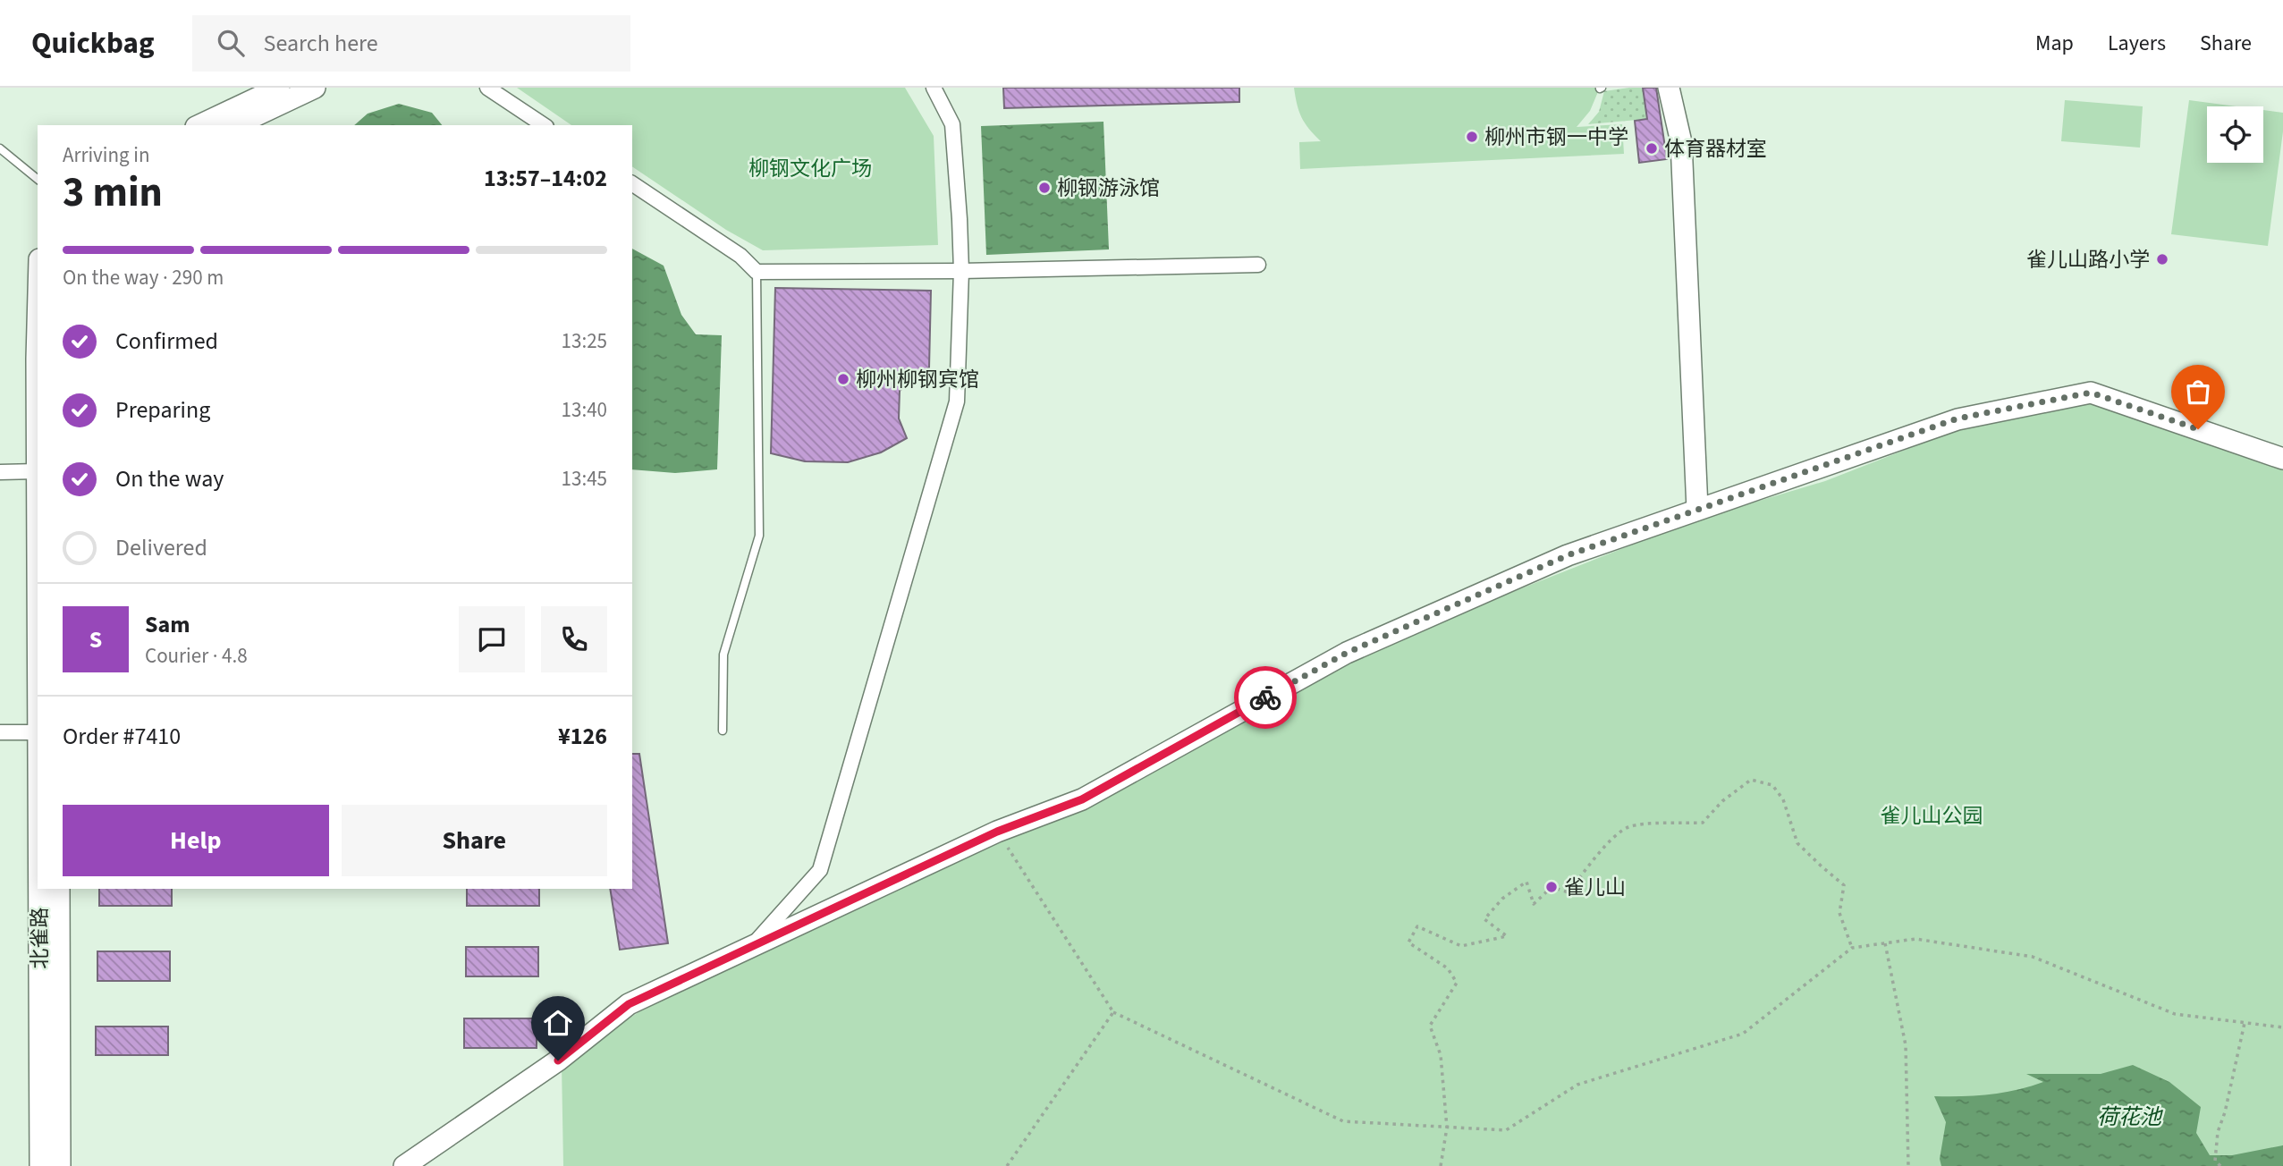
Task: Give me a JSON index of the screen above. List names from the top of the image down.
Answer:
{
  "streets": {
    "street": ["北雀路"]
  },
  "water": ["荷花池"],
  "parks": ["柳钢文化广场", "雀儿山公园"],
  "places": [
    "柳州市钢一中学",
    "体育器材室",
    "柳钢游泳馆",
    "雀儿山路小学",
    "柳州柳钢宾馆",
    "雀儿山"
  ],
  "page": {
    "header": "Quickbag",
    "search": "Search here",
    "nav": ["Map", "Layers", "Share"],
    "heading": ["3 min", "Arriving in", "13:57–14:02"],
    "panel": [
      "Sam",
      "Courier · 4.8",
      "Order #7410",
      "¥126"
    ],
    "bar": "On the way · 290 m",
    "list": [
      ["Confirmed", "13:25"],
      ["Preparing", "13:40"],
      ["On the way", "13:45"],
      "Delivered"
    ],
    "round": "S",
    "buttons": ["Help", "Share"]
  }
}
